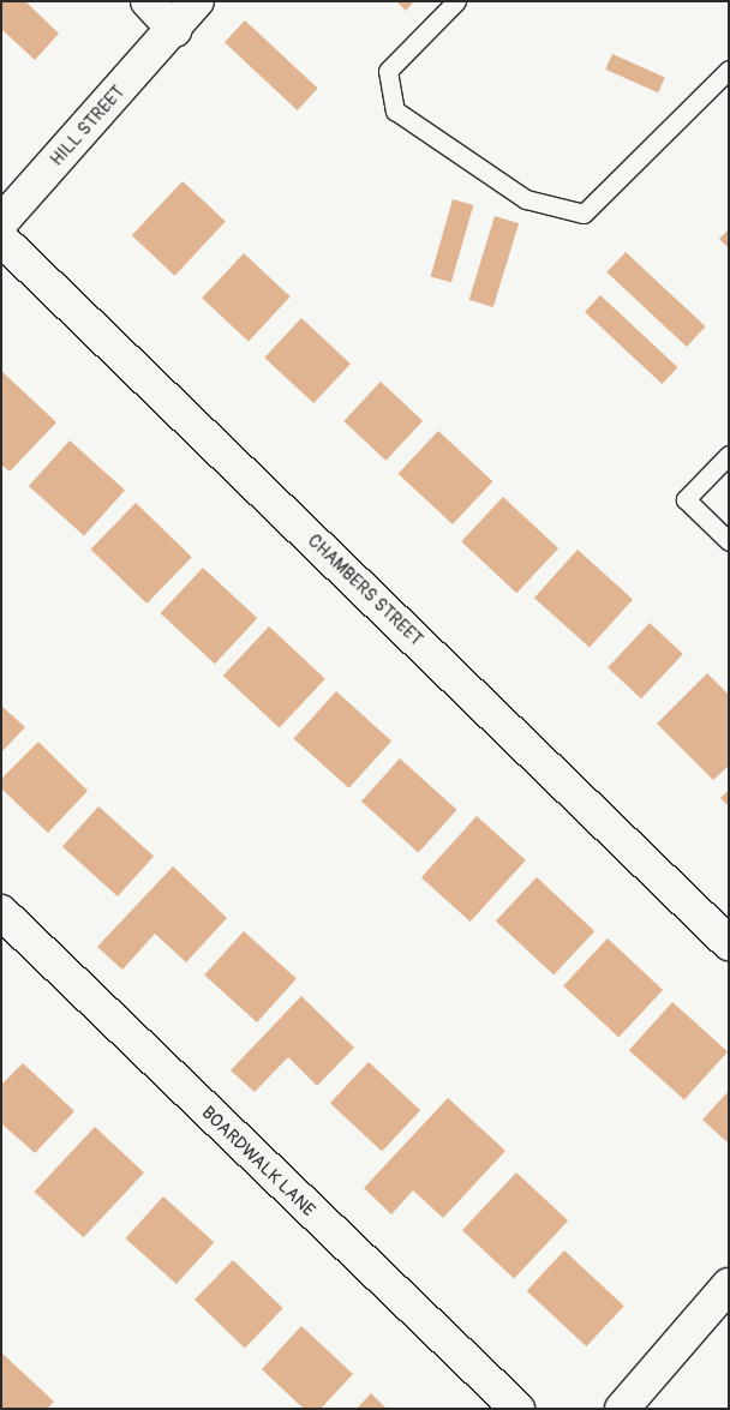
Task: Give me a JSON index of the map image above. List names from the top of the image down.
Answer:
{
  "streets": {
    "street": ["HILL STREET", "CHAMBERS STREET", "BOARDWALK LANE"]
  }
}
